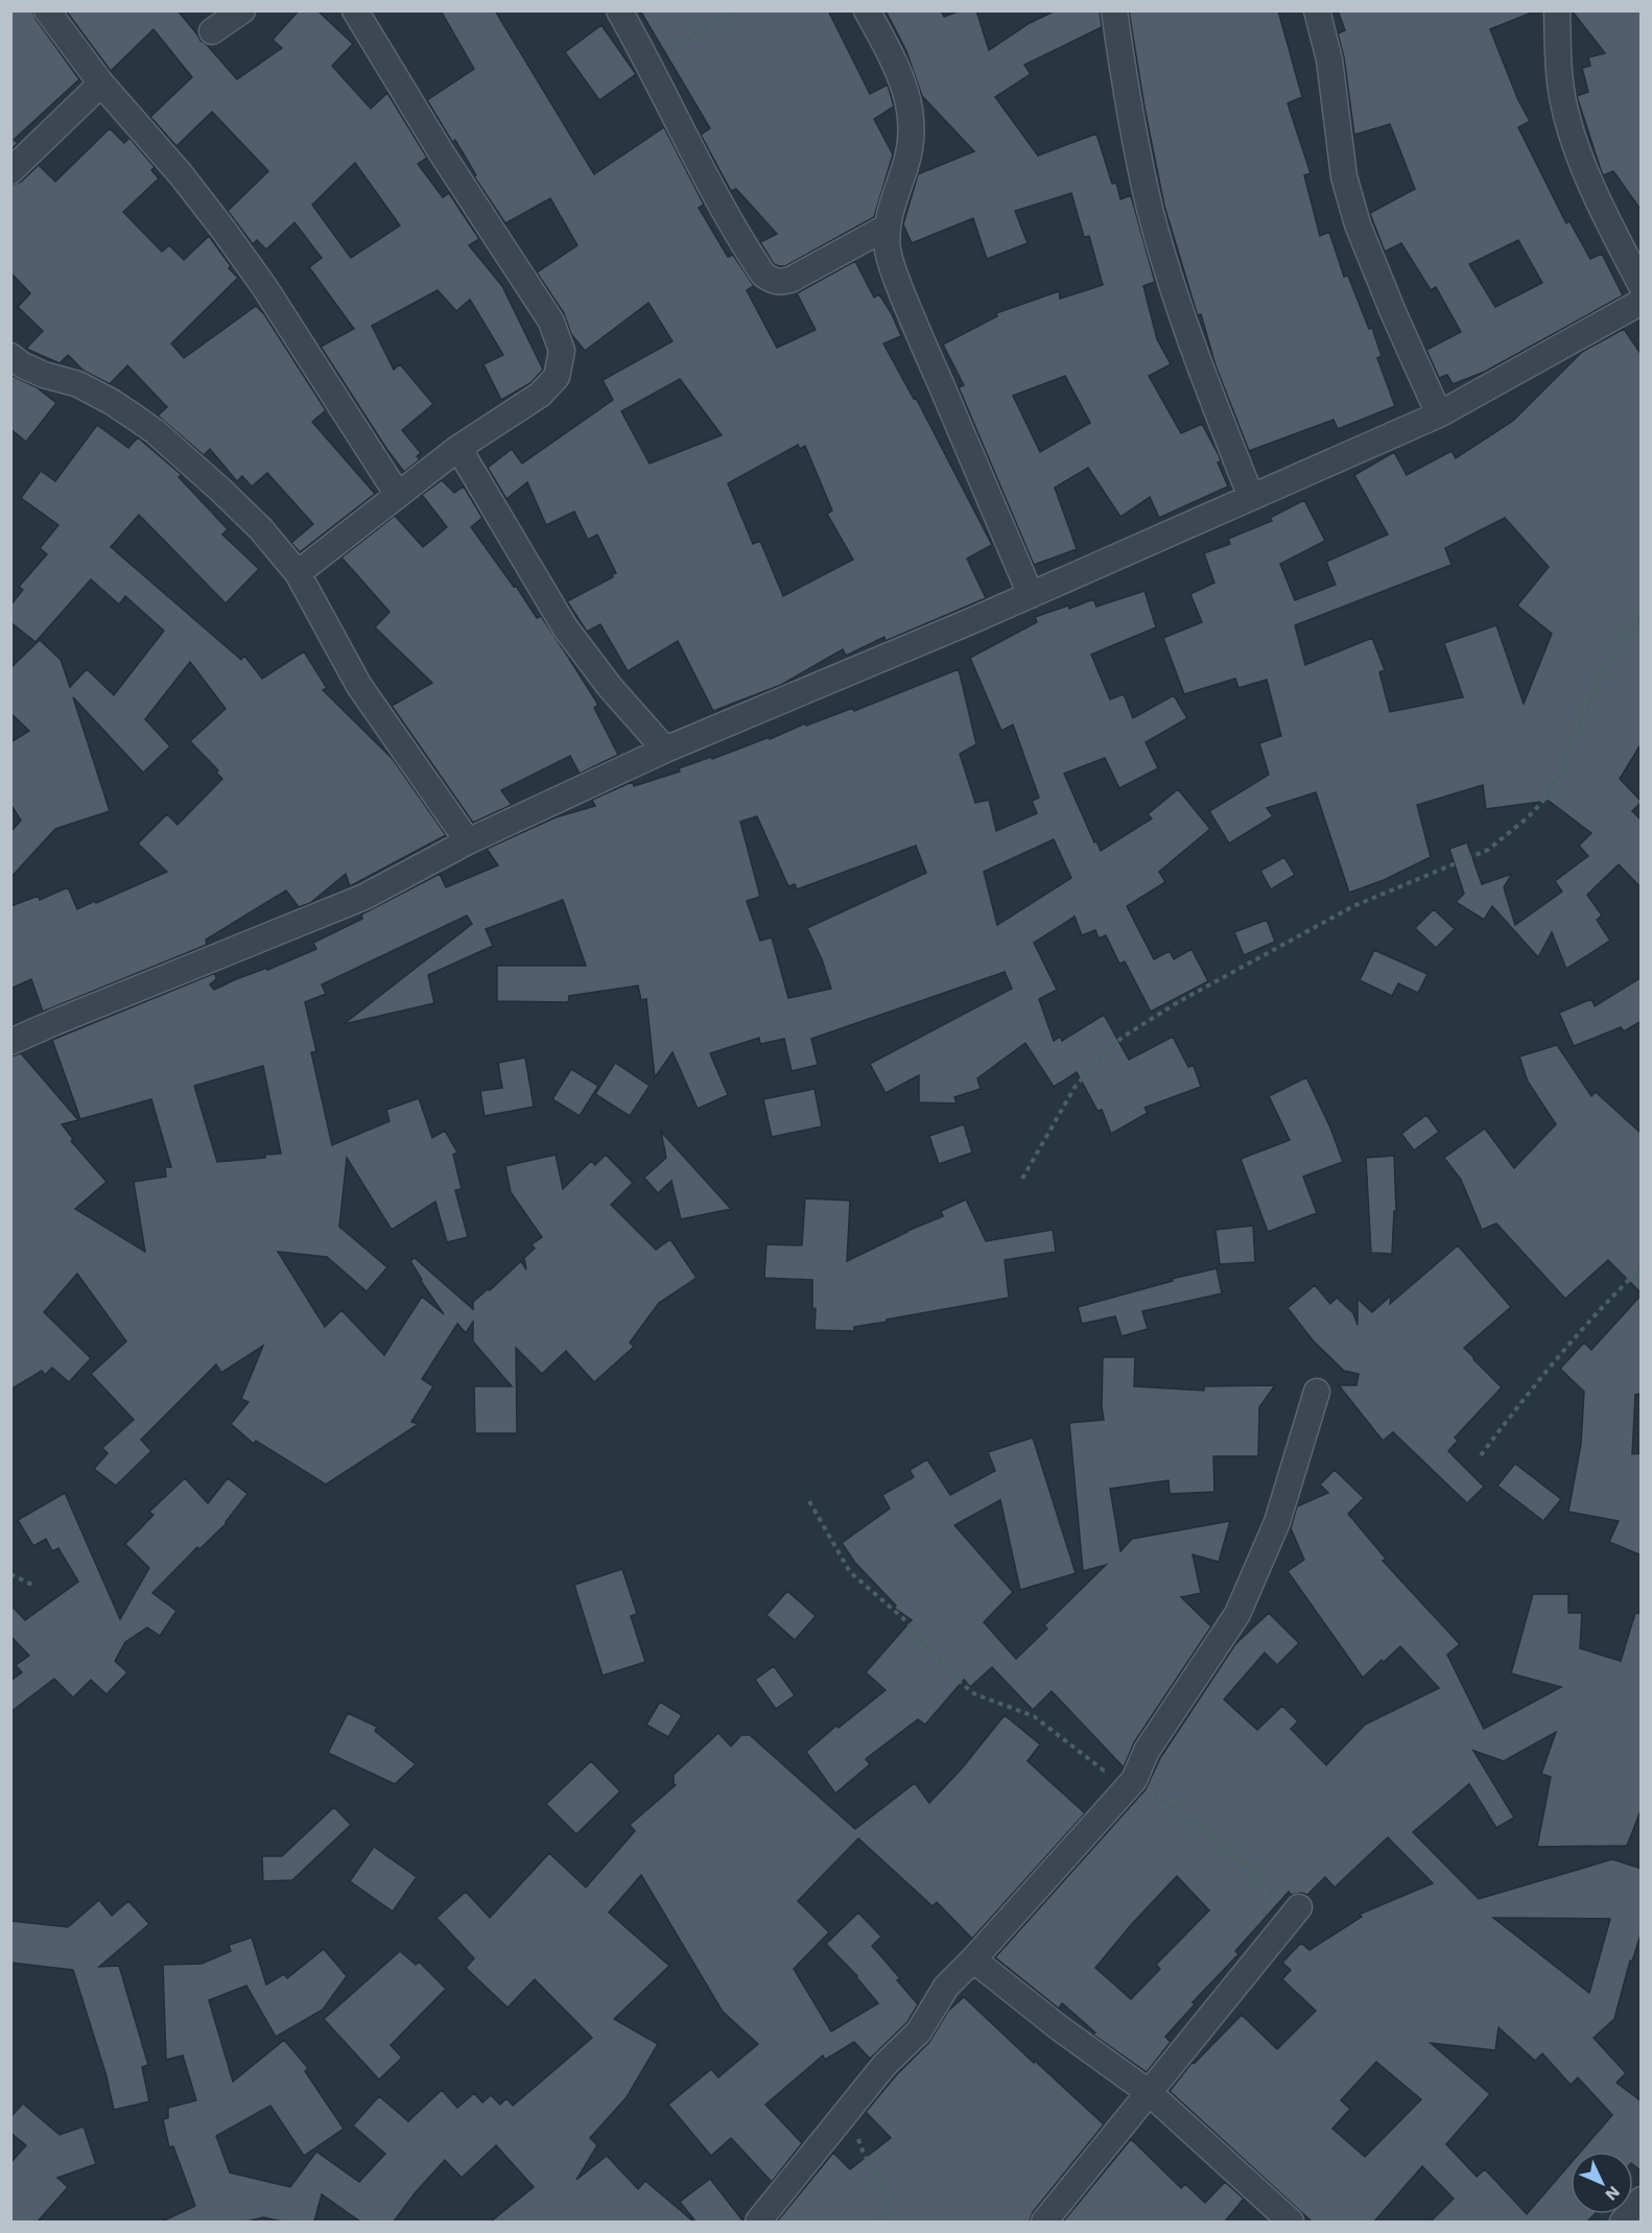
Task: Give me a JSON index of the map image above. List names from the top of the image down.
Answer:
{
  "north": "bottom right"
}
